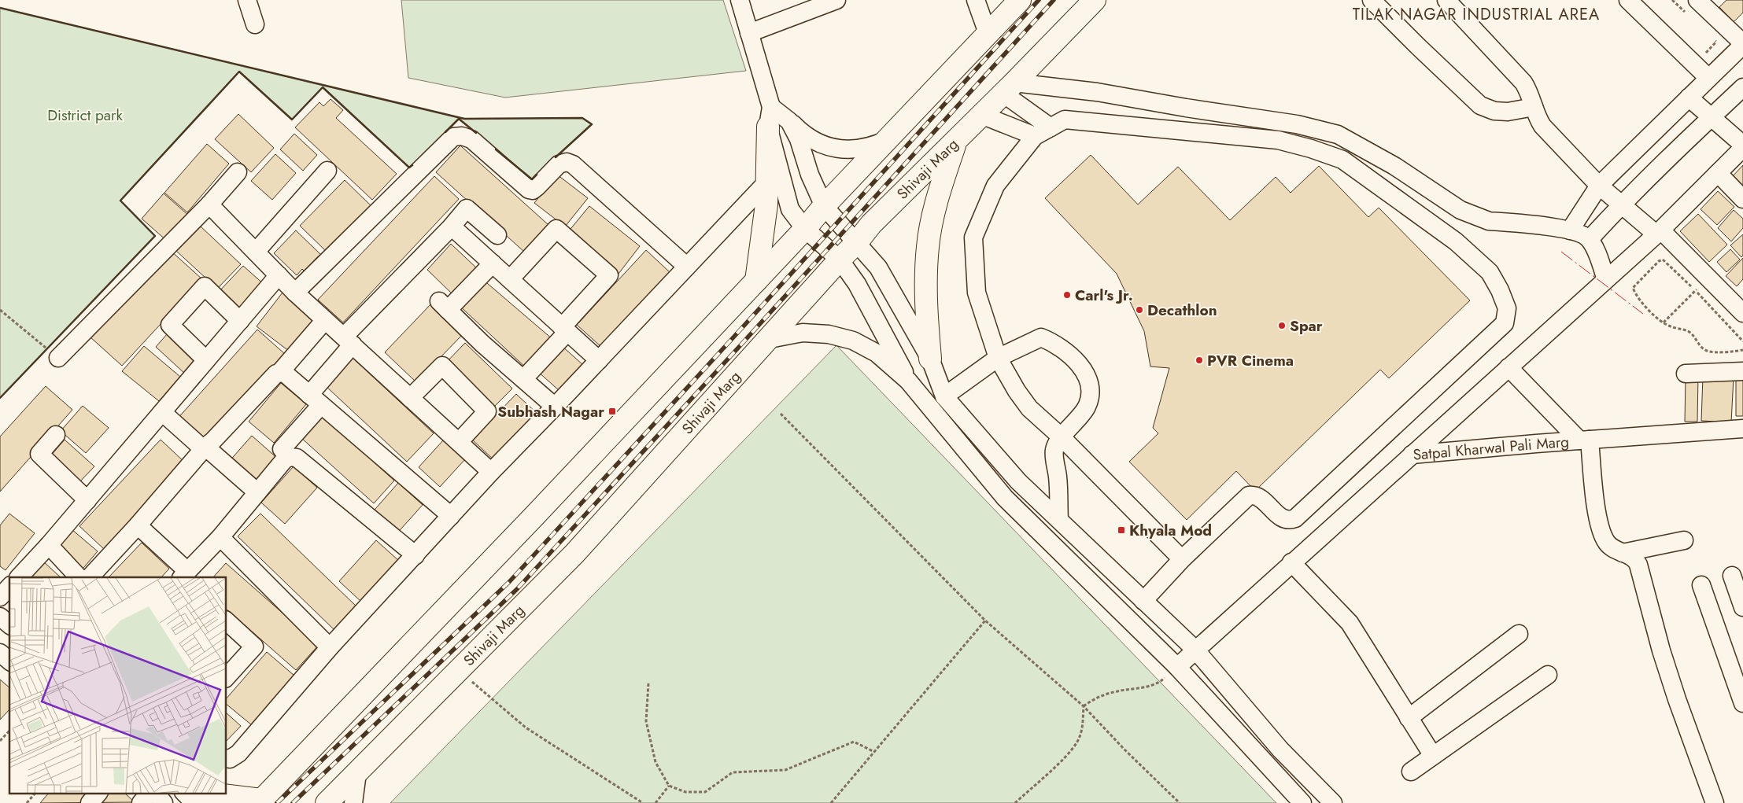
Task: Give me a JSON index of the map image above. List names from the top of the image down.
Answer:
{
  "streets": {
    "main road": ["Shivaji Marg"],
    "street": ["Satpal Kharwal Pali Marg"]
  },
  "districts": ["TILAK NAGAR INDUSTRIAL AREA"],
  "parks": ["District park"],
  "places": {
    "other": [
      "Carl's Jr.",
      "Decathlon",
      "Spar",
      "PVR Cinema"
    ],
    "transit": ["Subhash Nagar", "Khyala Mod"]
  }
}
